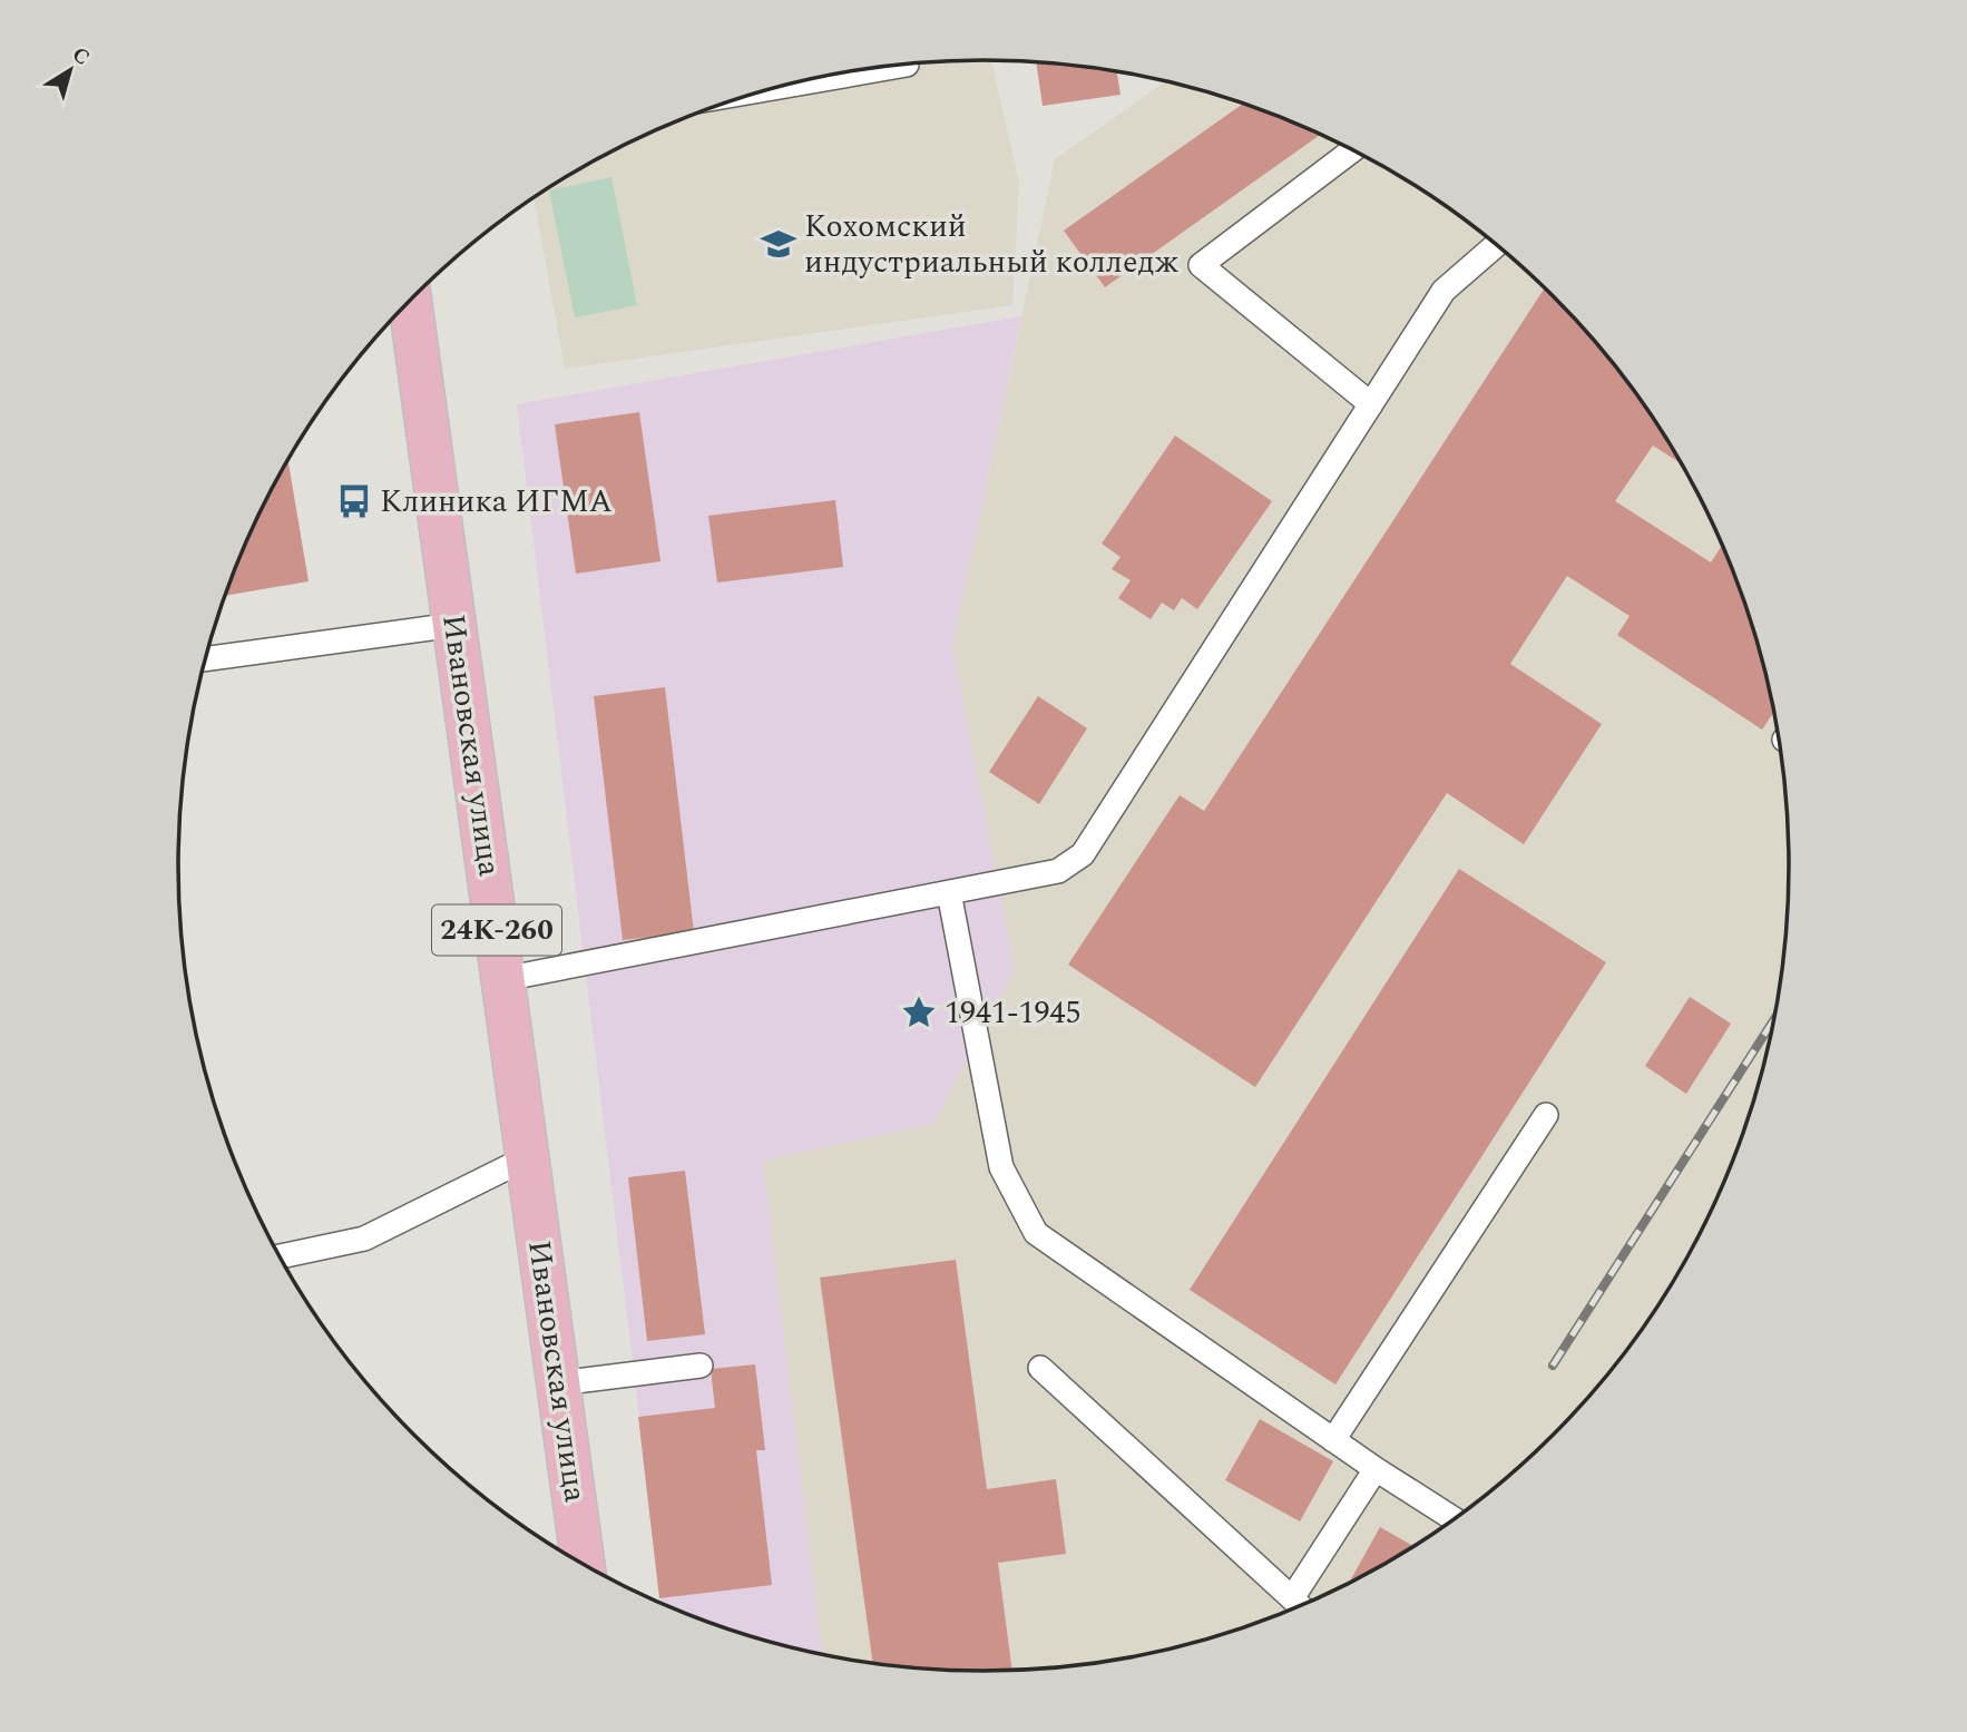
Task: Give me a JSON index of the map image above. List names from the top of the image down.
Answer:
{
  "streets": {
    "main road": ["Ивановская улица", "24К-260"]
  },
  "places": {
    "school or university": ["Кохомский индустриальный колледж"],
    "bus stop": ["Клиника ИГМА"],
    "place": ["1941-1945"]
  },
  "north": "top right"
}
